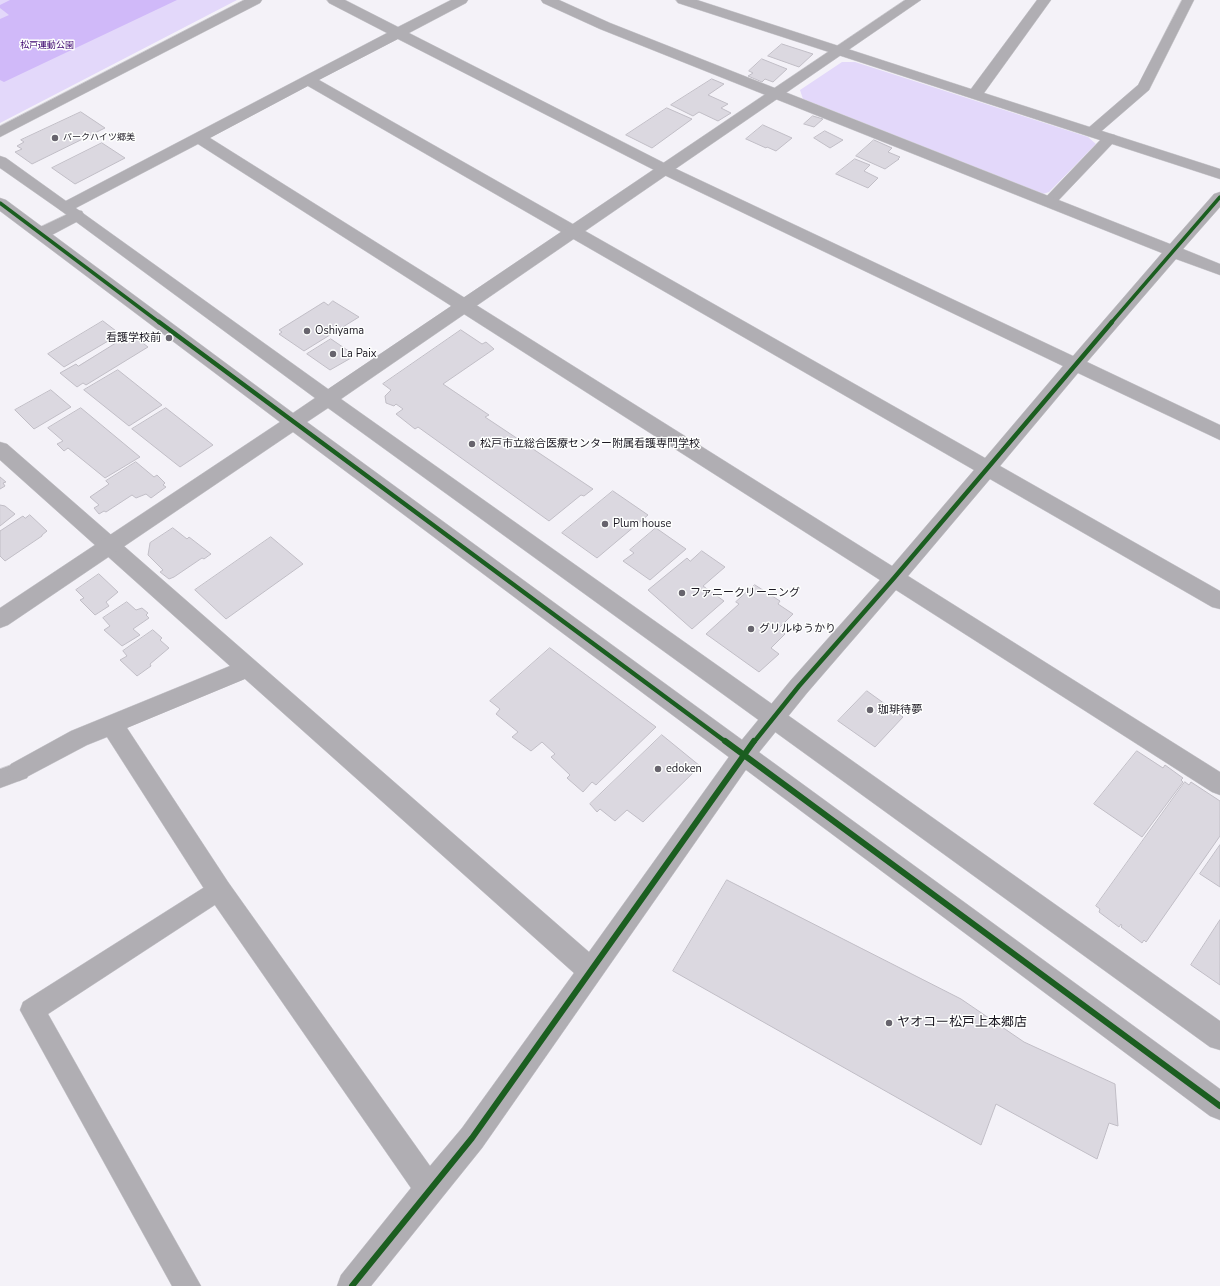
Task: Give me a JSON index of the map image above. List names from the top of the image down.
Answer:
{
  "parks": ["松戸運動公園"],
  "places": [
    "パークハイツ郷美",
    "Oshiyama",
    "看護学校前",
    "La Paix",
    "松戸市立総合医療センター附属看護専門学校",
    "Plum house",
    "ファニークリーニング",
    "グリルゆうかり",
    "珈琲待夢",
    "edoken",
    "ヤオコー松戸上本郷店"
  ]
}
